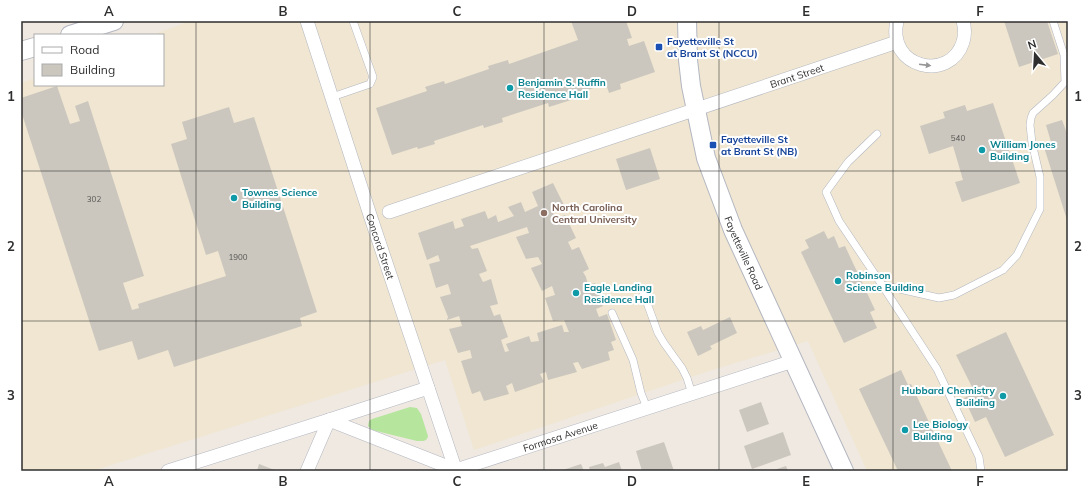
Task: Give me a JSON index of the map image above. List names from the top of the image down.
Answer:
{
  "streets": {
    "main road": ["Fayetteville Road"],
    "street": ["Brant Street", "Concord Street", "Formosa Avenue"]
  },
  "crossings": [
    ["Brant Street", "Fayetteville Road"],
    ["Concord Street", "Formosa Avenue"],
    ["Fayetteville Road", "Formosa Avenue"]
  ],
  "places": {
    "transit": ["Fayetteville St at Brant St (NCCU)", "Fayetteville St at Brant St (NB)"],
    "other": [
      "Benjamin S. Ruffin Residence Hall",
      "William Jones Building",
      "Townes Science Building",
      "North Carolina Central University",
      "Robinson Science Building",
      "Eagle Landing Residence Hall",
      "Hubbard Chemistry Building",
      "Lee Biology Building"
    ]
  },
  "house_numbers": ["540", "302", "1900"],
  "legend": ["Road", "Building"],
  "north": "top",
  "grid": {
    "columns": [
      "A",
      "B",
      "C",
      "D",
      "E",
      "F"
    ],
    "rows": ["1", "2", "3"]
  }
}
